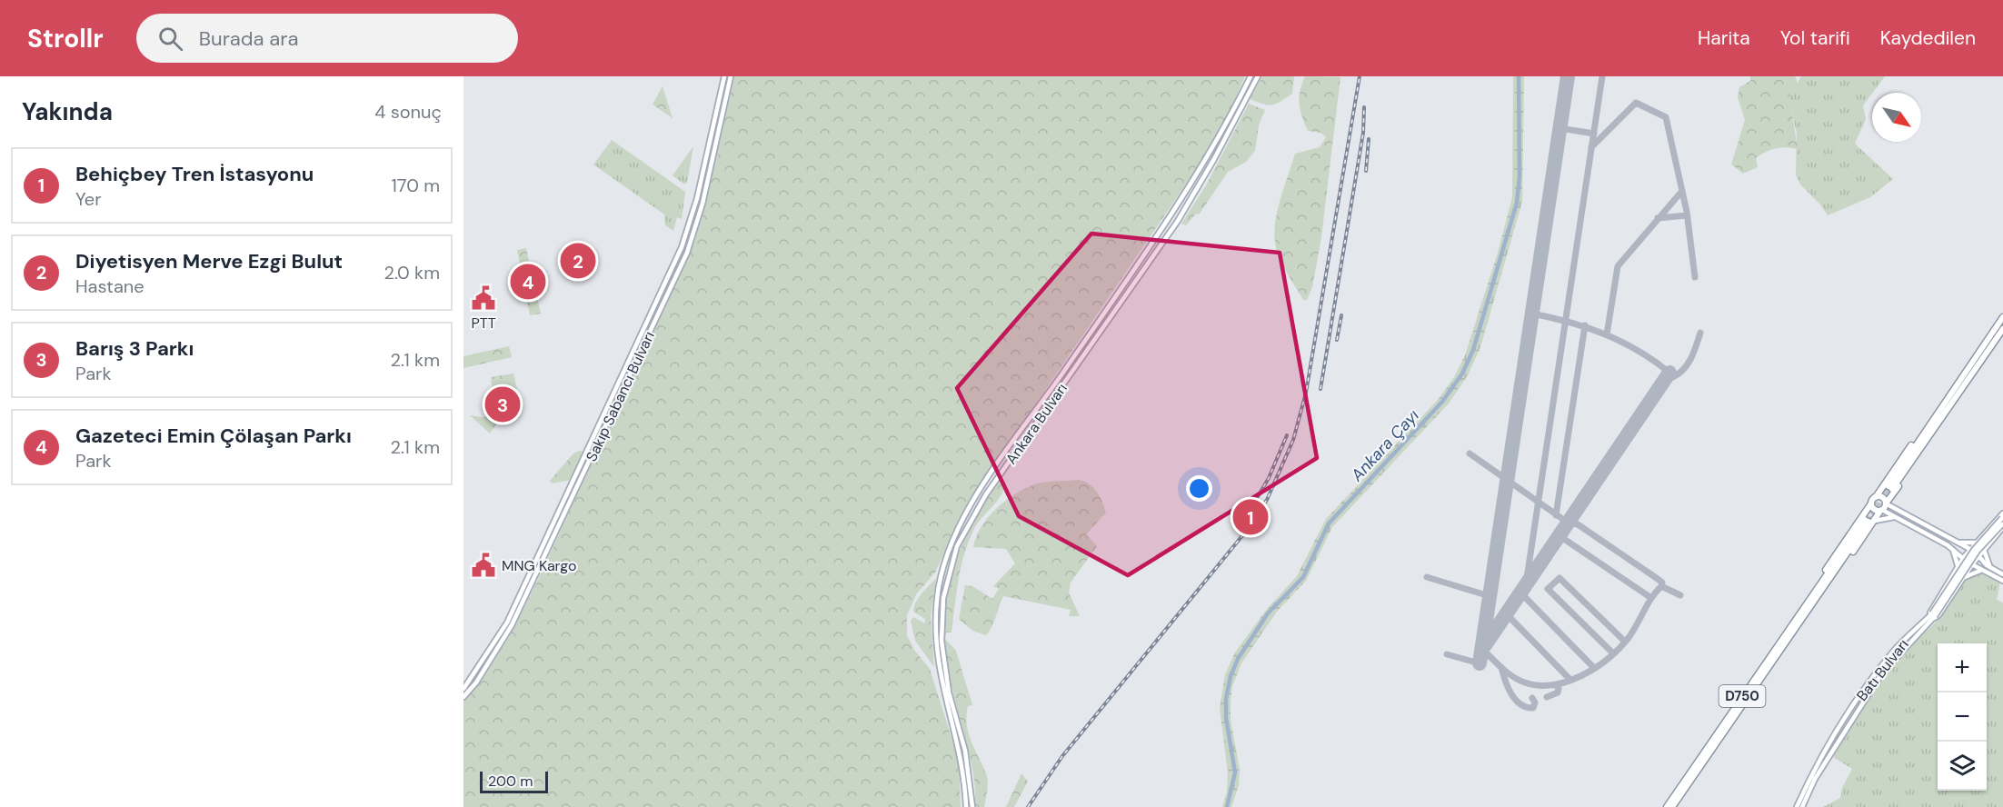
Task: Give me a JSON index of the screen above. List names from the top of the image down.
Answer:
{
  "streets": {
    "highway": ["D750"],
    "main road": ["Sakıp Sabancı Bulvarı", "Ankara Bulvarı", "Batı Bulvarı"]
  },
  "water": ["Ankara Çayı"],
  "places": {
    "public building": ["PTT", "MNG Kargo"]
  },
  "scale_bar": "200 m",
  "north": "bottom right",
  "page": {
    "header": "Strollr",
    "search": "Burada ara",
    "nav": ["Harita", "Yol tarifi", "Kaydedilen"],
    "heading": ["Yakında", "4 sonuç"],
    "list": [
      {
        "mark": "1",
        "name": "Behiçbey Tren İstasyonu",
        "note": "Yer",
        "value": "170 m"
      },
      {
        "mark": "2",
        "name": "Diyetisyen Merve Ezgi Bulut",
        "note": "Hastane",
        "value": "2.0 km"
      },
      {
        "mark": "3",
        "name": "Barış 3 Parkı",
        "note": "Park",
        "value": "2.1 km"
      },
      {
        "mark": "4",
        "name": "Gazeteci Emin Çölaşan Parkı",
        "note": "Park",
        "value": "2.1 km"
      }
    ],
    "pins": [
      "2",
      "4",
      "3",
      "1"
    ],
    "map_buttons": ["+", "−"],
    "scale": "200 m"
  }
}
